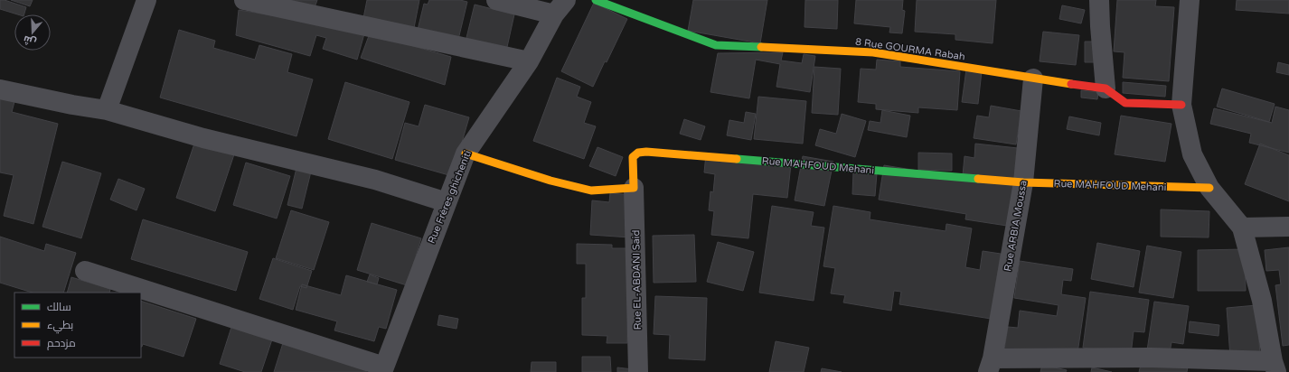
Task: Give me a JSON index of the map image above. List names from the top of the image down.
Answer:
{
  "streets": {
    "street": [
      "8 Rue GOURMA Rabah",
      "Rue MAHFOUD Mehani",
      "Rue Frères ghicheniti",
      "Rue ARBIA Moussa",
      "Rue EL-ABDANI Said"
    ]
  },
  "crossings": [
    ["8 Rue GOURMA Rabah", "Rue ARBIA Moussa"],
    ["Rue MAHFOUD Mehani", "Rue ARBIA Moussa"],
    ["Rue MAHFOUD Mehani", "Rue EL-ABDANI Said"]
  ],
  "legend": ["سالك", "بطيء", "مزدحم"],
  "north": "bottom"
}
